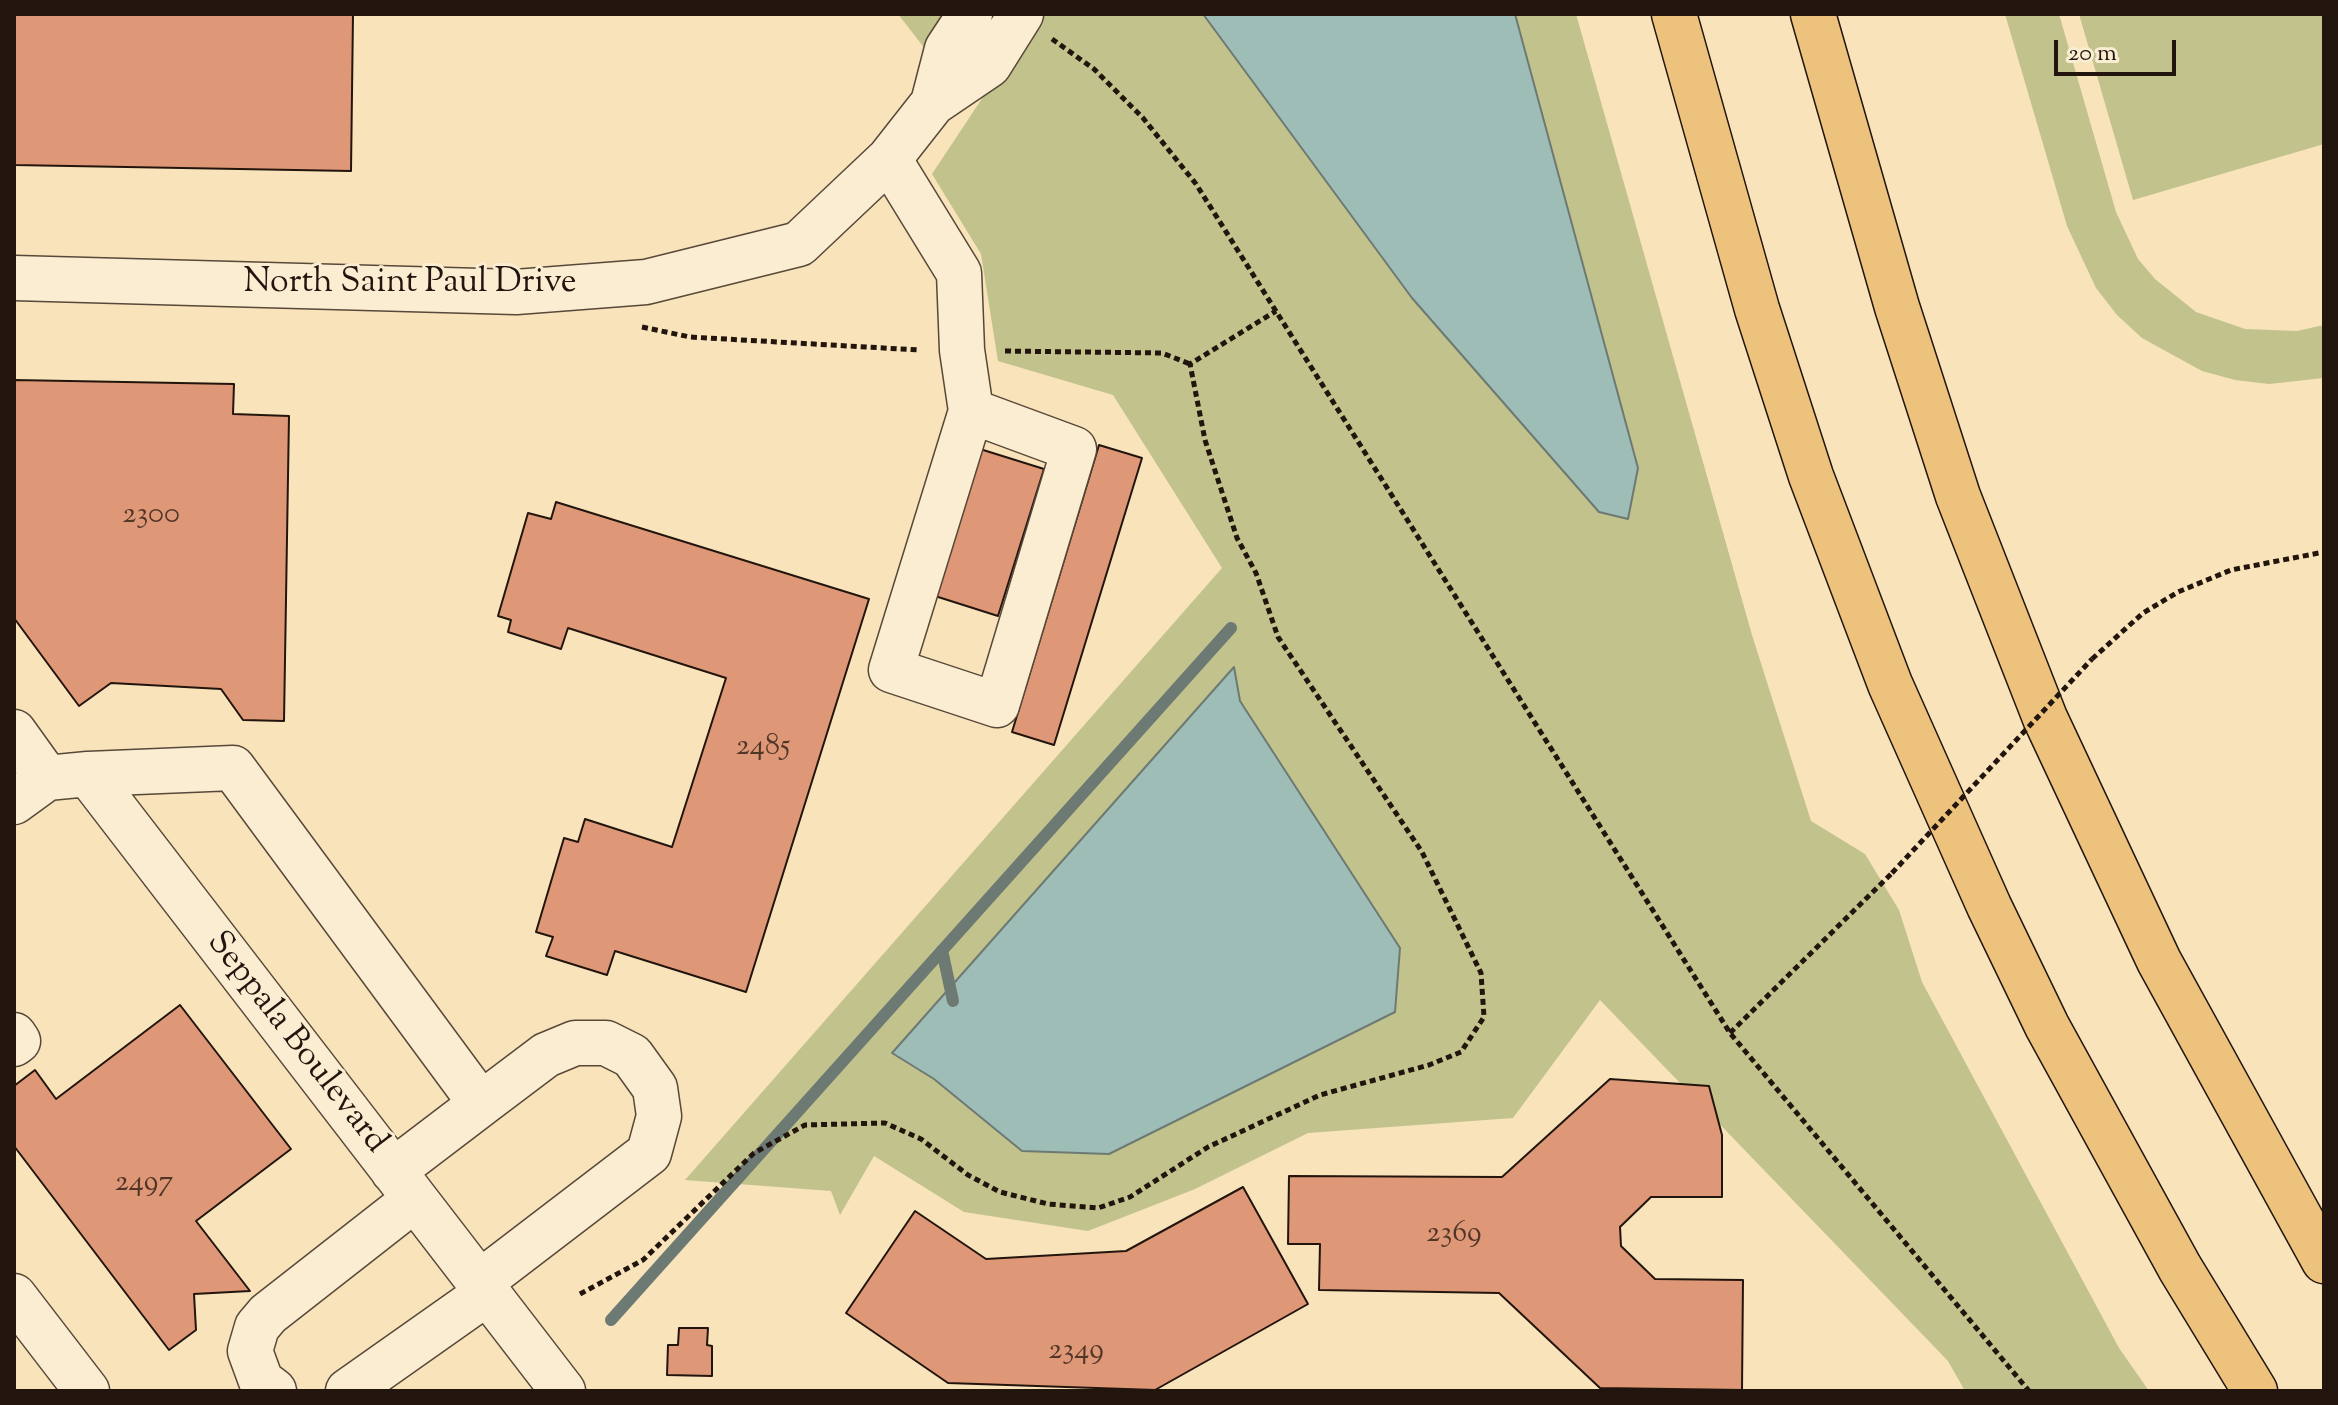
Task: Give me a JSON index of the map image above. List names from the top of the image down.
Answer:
{
  "streets": {
    "street": ["North Saint Paul Drive", "Seppala Boulevard"]
  },
  "house_numbers": [
    "2300",
    "2485",
    "2497",
    "2369",
    "2349"
  ],
  "scale_bar": "20 m"
}
